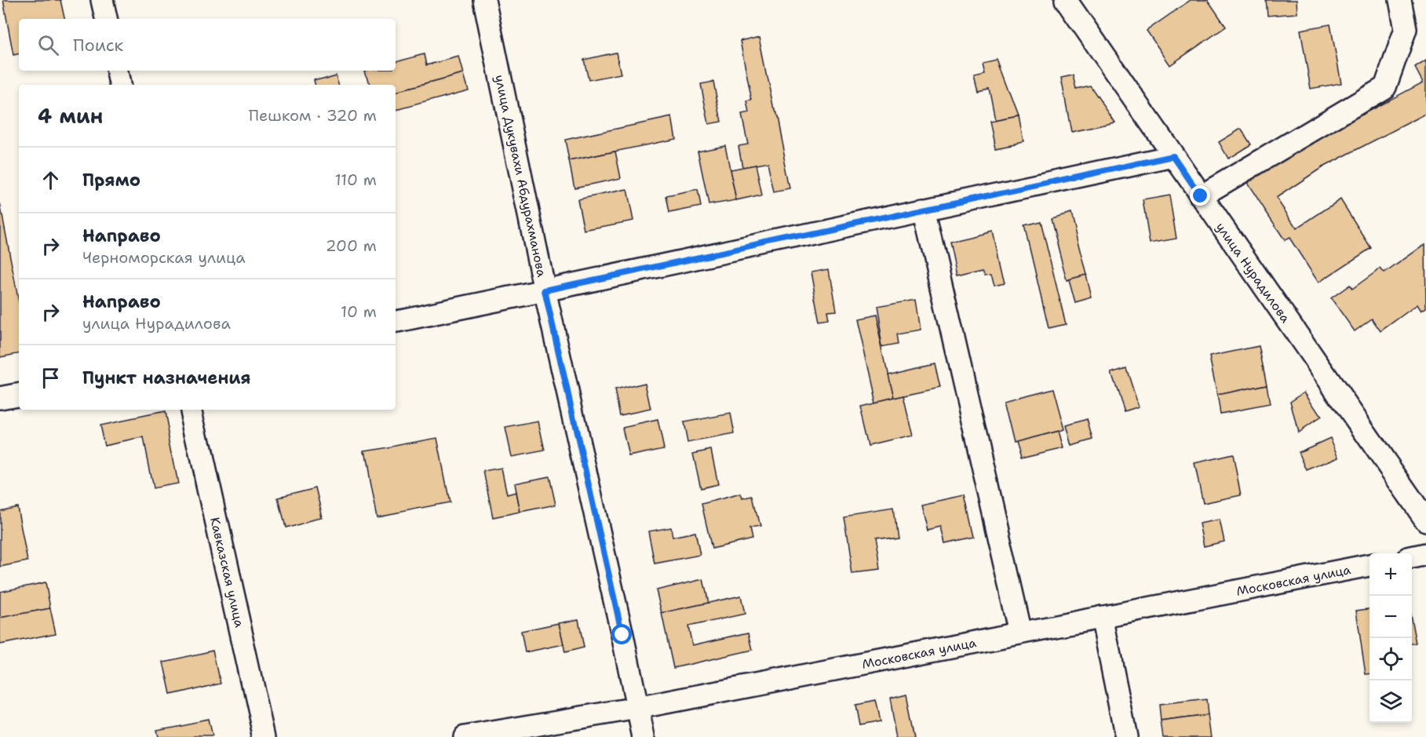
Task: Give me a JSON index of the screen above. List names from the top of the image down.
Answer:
{
  "streets": {
    "street": [
      "улица Дукувахи Абдурахманова",
      "улица Нурадилова",
      "Кавказская улица",
      "Московская улица"
    ]
  },
  "crossings": [
    ["улица Дукувахи Абдурахманова", "Московская улица"]
  ],
  "page": {
    "search": "Поиск",
    "heading": ["4 мин", "Пешком · 320 m"],
    "list": [
      ["Прямо", "110 m"],
      ["Направо", "Черноморская улица", "200 m"],
      ["Направо", "улица Нурадилова", "10 m"],
      "Пункт назначения"
    ],
    "map_buttons": ["+", "−"]
  }
}
